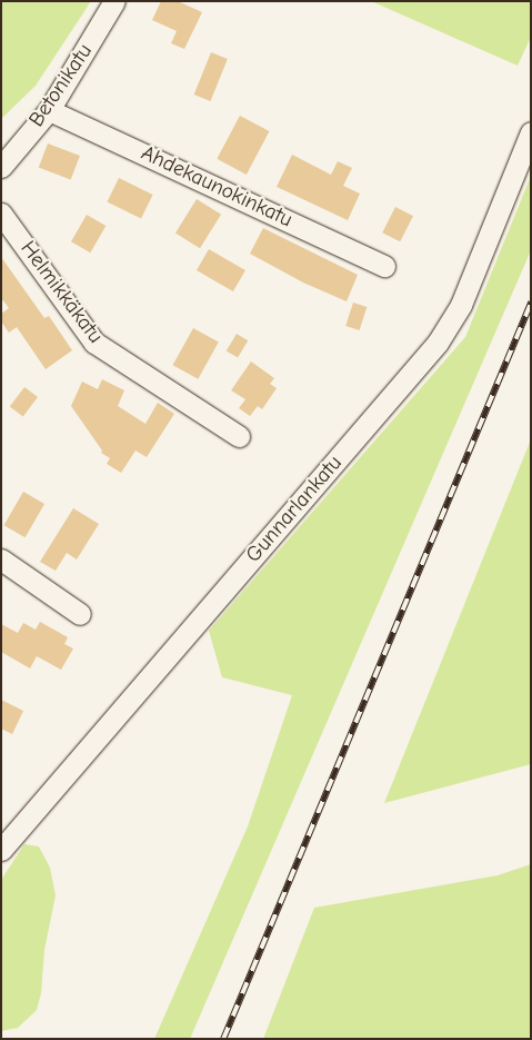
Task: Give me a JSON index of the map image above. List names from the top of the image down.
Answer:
{
  "streets": {
    "street": [
      "Betonikatu",
      "Ahdekaunokinkatu",
      "Helmikkäkatu",
      "Gunnarlankatu"
    ]
  },
  "crossings": [
    ["Betonikatu", "Ahdekaunokinkatu"]
  ]
}
